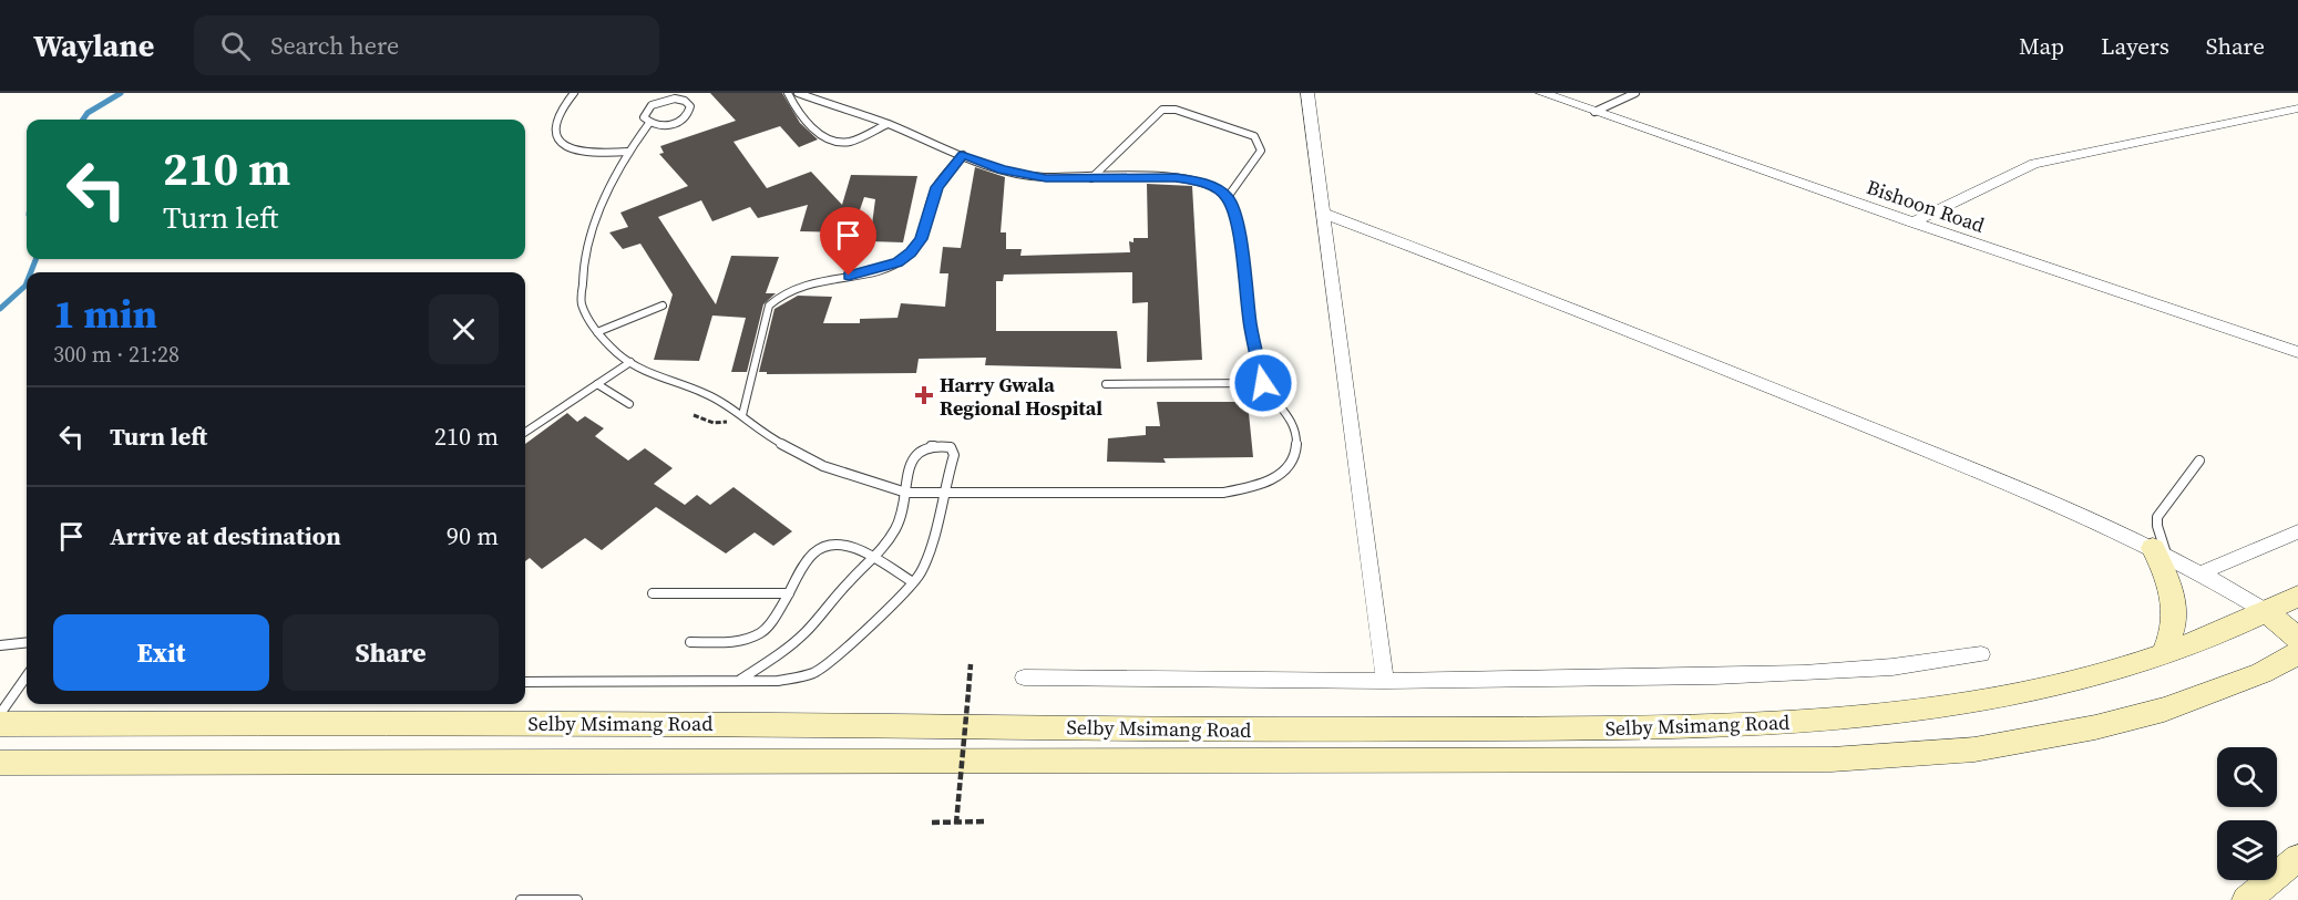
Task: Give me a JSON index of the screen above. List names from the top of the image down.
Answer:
{
  "streets": {
    "main road": ["Selby Msimang Road"],
    "street": ["Bishoon Road"]
  },
  "places": {
    "health": ["Harry Gwala Regional Hospital"]
  },
  "page": {
    "header": "Waylane",
    "search": "Search here",
    "nav": ["Map", "Layers", "Share"],
    "turn": ["210 m", "Turn left"],
    "heading": ["1 min", "300 m · 21:28"],
    "list": [
      {
        "name": "Turn left",
        "value": "210 m"
      },
      {
        "name": "Arrive at destination",
        "value": "90 m"
      }
    ],
    "buttons": ["Exit", "Share"]
  }
}
